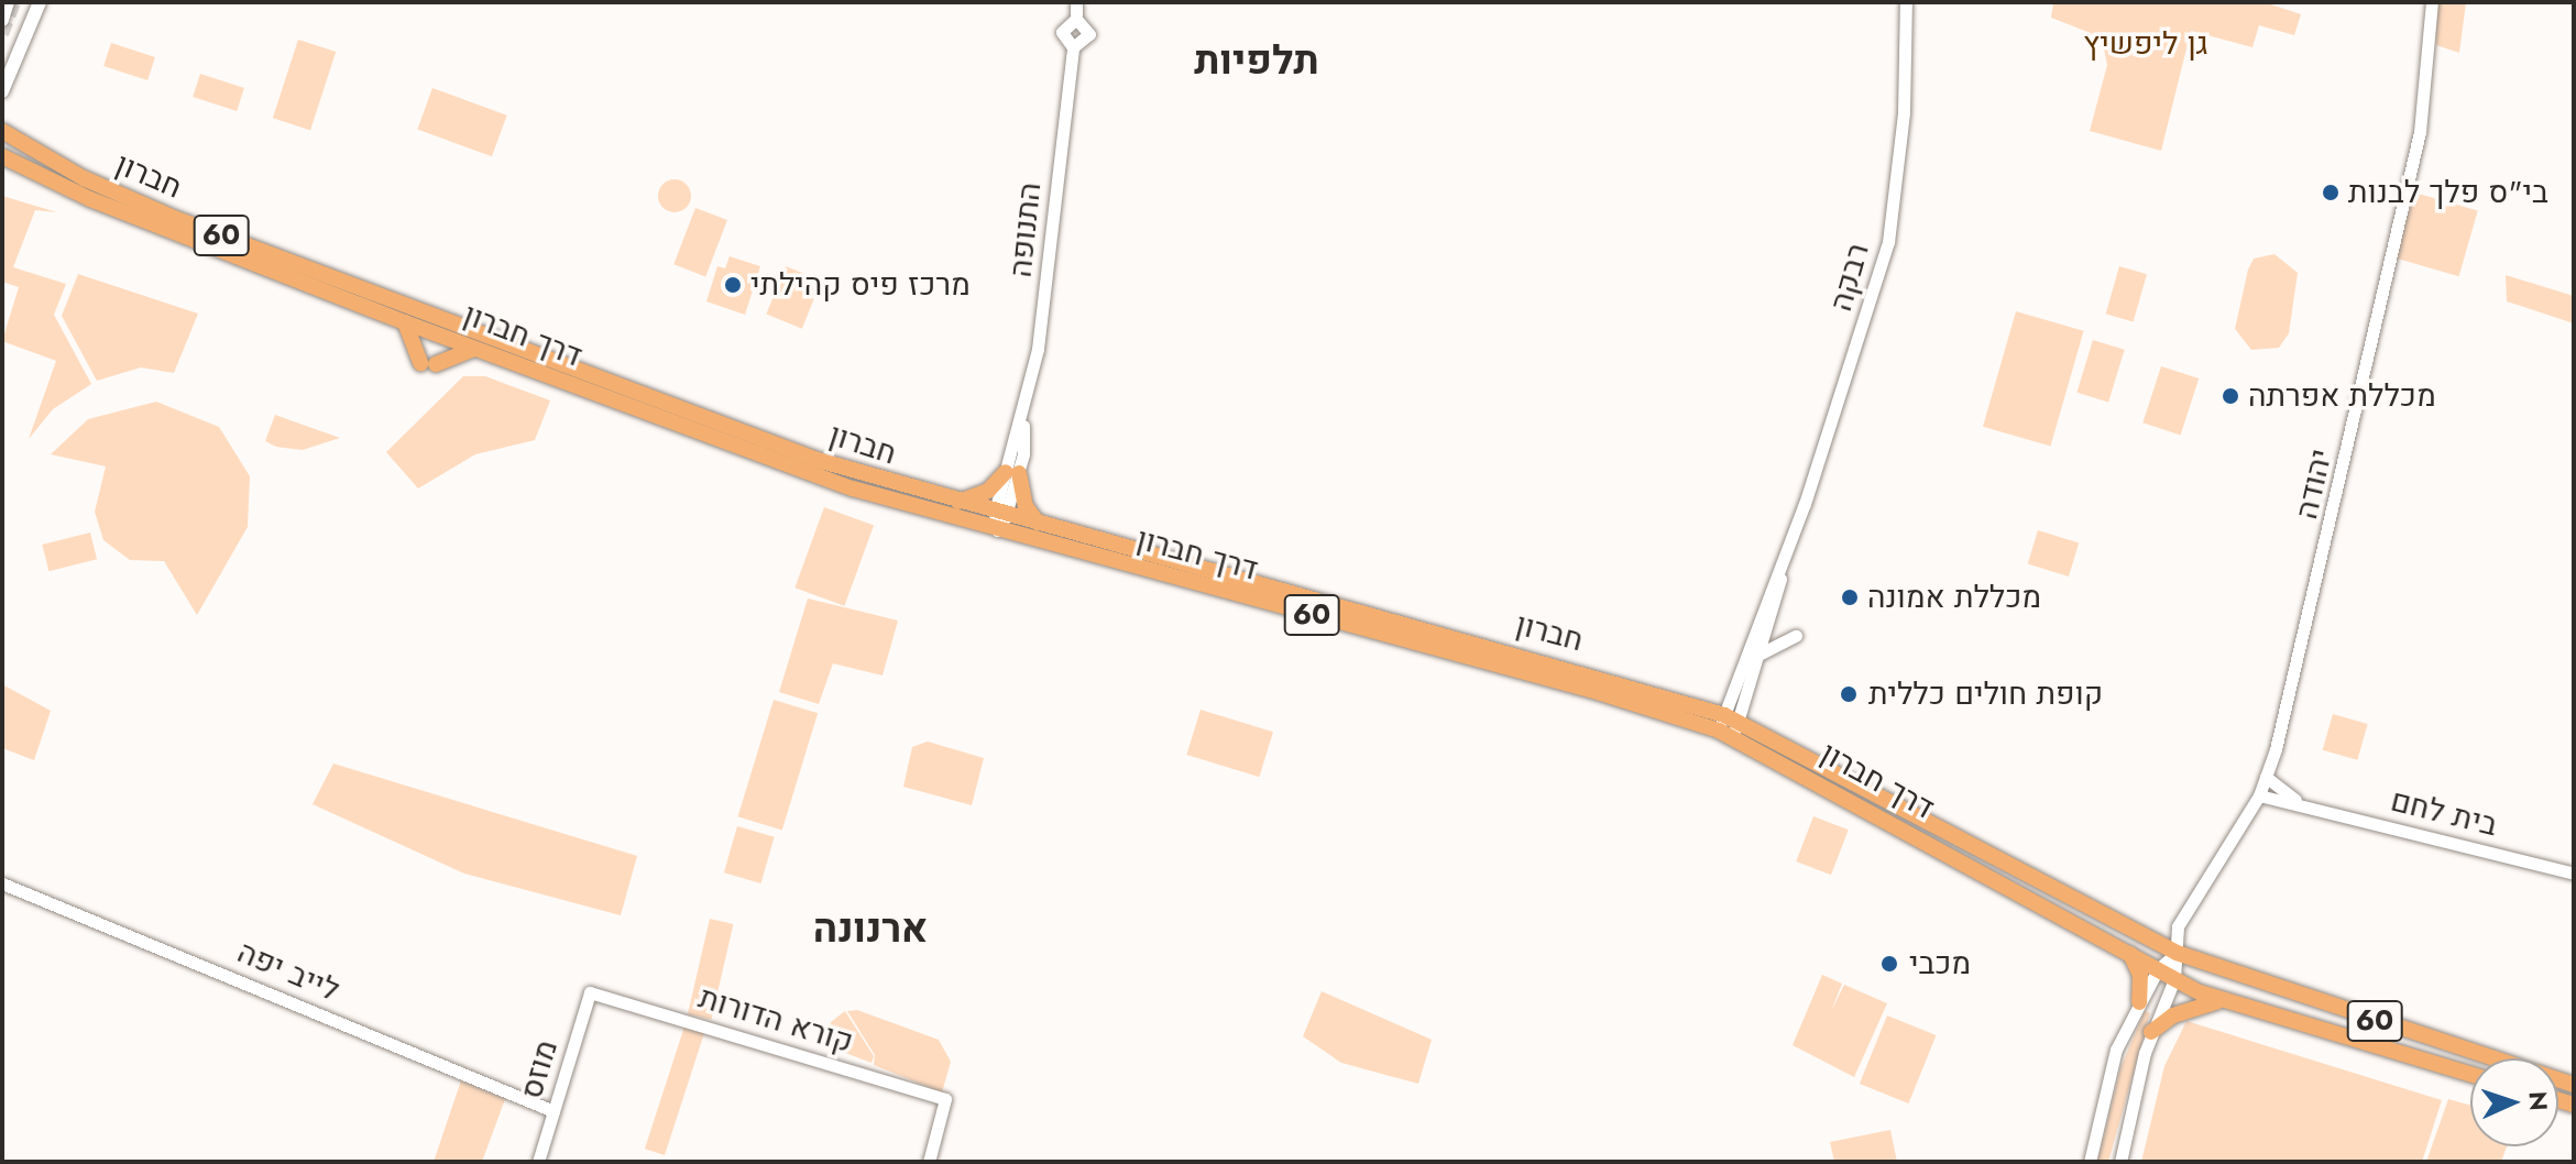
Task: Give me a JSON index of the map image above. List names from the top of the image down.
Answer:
{
  "streets": {
    "highway": ["חברון", "60", "דרך חברון"],
    "street": [
      "התנופה",
      "רבקה",
      "יהודה",
      "בית לחם",
      "לייב יפה",
      "קורא הדורות",
      "מוזס"
    ]
  },
  "crossings": [
    ["חברון", "התנופה"],
    ["חברון", "רבקה"],
    ["חברון", "דרך חברון"],
    ["התנופה", "דרך חברון"],
    ["60", "דרך חברון"],
    ["רבקה", "דרך חברון"],
    ["דרך חברון", "יהודה"],
    ["יהודה", "בית לחם"],
    ["לייב יפה", "מוזס"],
    ["קורא הדורות", "מוזס"]
  ],
  "districts": ["תלפיות", "ארנונה"],
  "parks": ["גן ליפשיץ"],
  "places": [
    "בי\"ס פלך לבנות",
    "מרכז פיס קהילתי",
    "מכללת אפרתה",
    "מכללת אמונה",
    "קופת חולים כללית",
    "מכבי"
  ],
  "north": "right"
}
